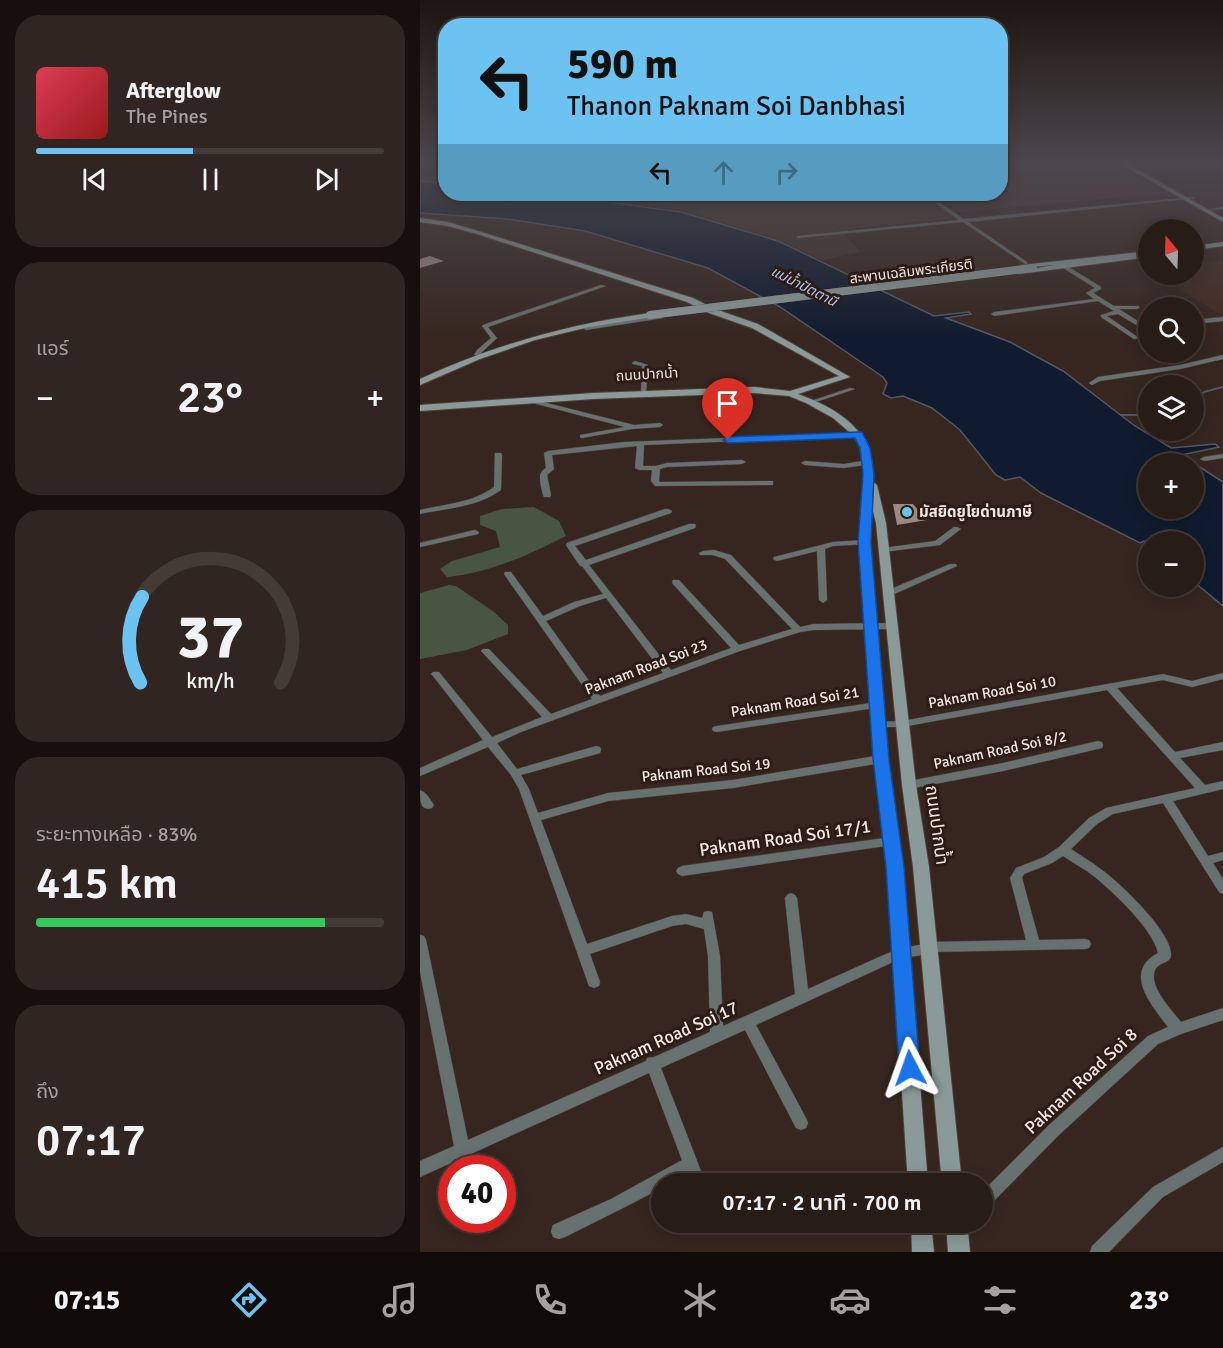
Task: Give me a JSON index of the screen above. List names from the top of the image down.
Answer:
{
  "streets": {
    "street": [
      "สะพานเฉลิมพระเกียรติ",
      "ถนนปากน้ำ",
      "Paknam Road Soi 23",
      "Paknam Road Soi 10",
      "Paknam Road Soi 21",
      "Paknam Road Soi 8/2",
      "Paknam Road Soi 19",
      "Paknam Road Soi 17/1",
      "Paknam Road Soi 17",
      "Paknam Road Soi 8"
    ]
  },
  "crossings": [
    ["ถนนปากน้ำ", "Paknam Road Soi 23"],
    ["ถนนปากน้ำ", "Paknam Road Soi 10"],
    ["ถนนปากน้ำ", "Paknam Road Soi 21"],
    ["ถนนปากน้ำ", "Paknam Road Soi 8/2"],
    ["ถนนปากน้ำ", "Paknam Road Soi 19"],
    ["ถนนปากน้ำ", "Paknam Road Soi 17/1"],
    ["ถนนปากน้ำ", "Paknam Road Soi 17"]
  ],
  "water": ["แม่น้ำปัตตานี"],
  "places": ["มัสยิดยูโยด่านภาษี"],
  "north": "top",
  "page": {
    "turn": ["590 m", "Thanon Paknam Soi Danbhasi"],
    "song": ["Afterglow", "The Pines"],
    "map_buttons": ["+", "−"],
    "tile": [
      "แอร์",
      ["ระยะทางเหลือ · 83%", "415 km"],
      ["ถึง", "07:17"]
    ],
    "heat": ["−", "23°", "+"],
    "limit": "40",
    "trip": "07:17 · 2 นาที · 700 m",
    "tabs": ["07:15", "23°"],
    "gauge": ["37", "km/h"]
  }
}
